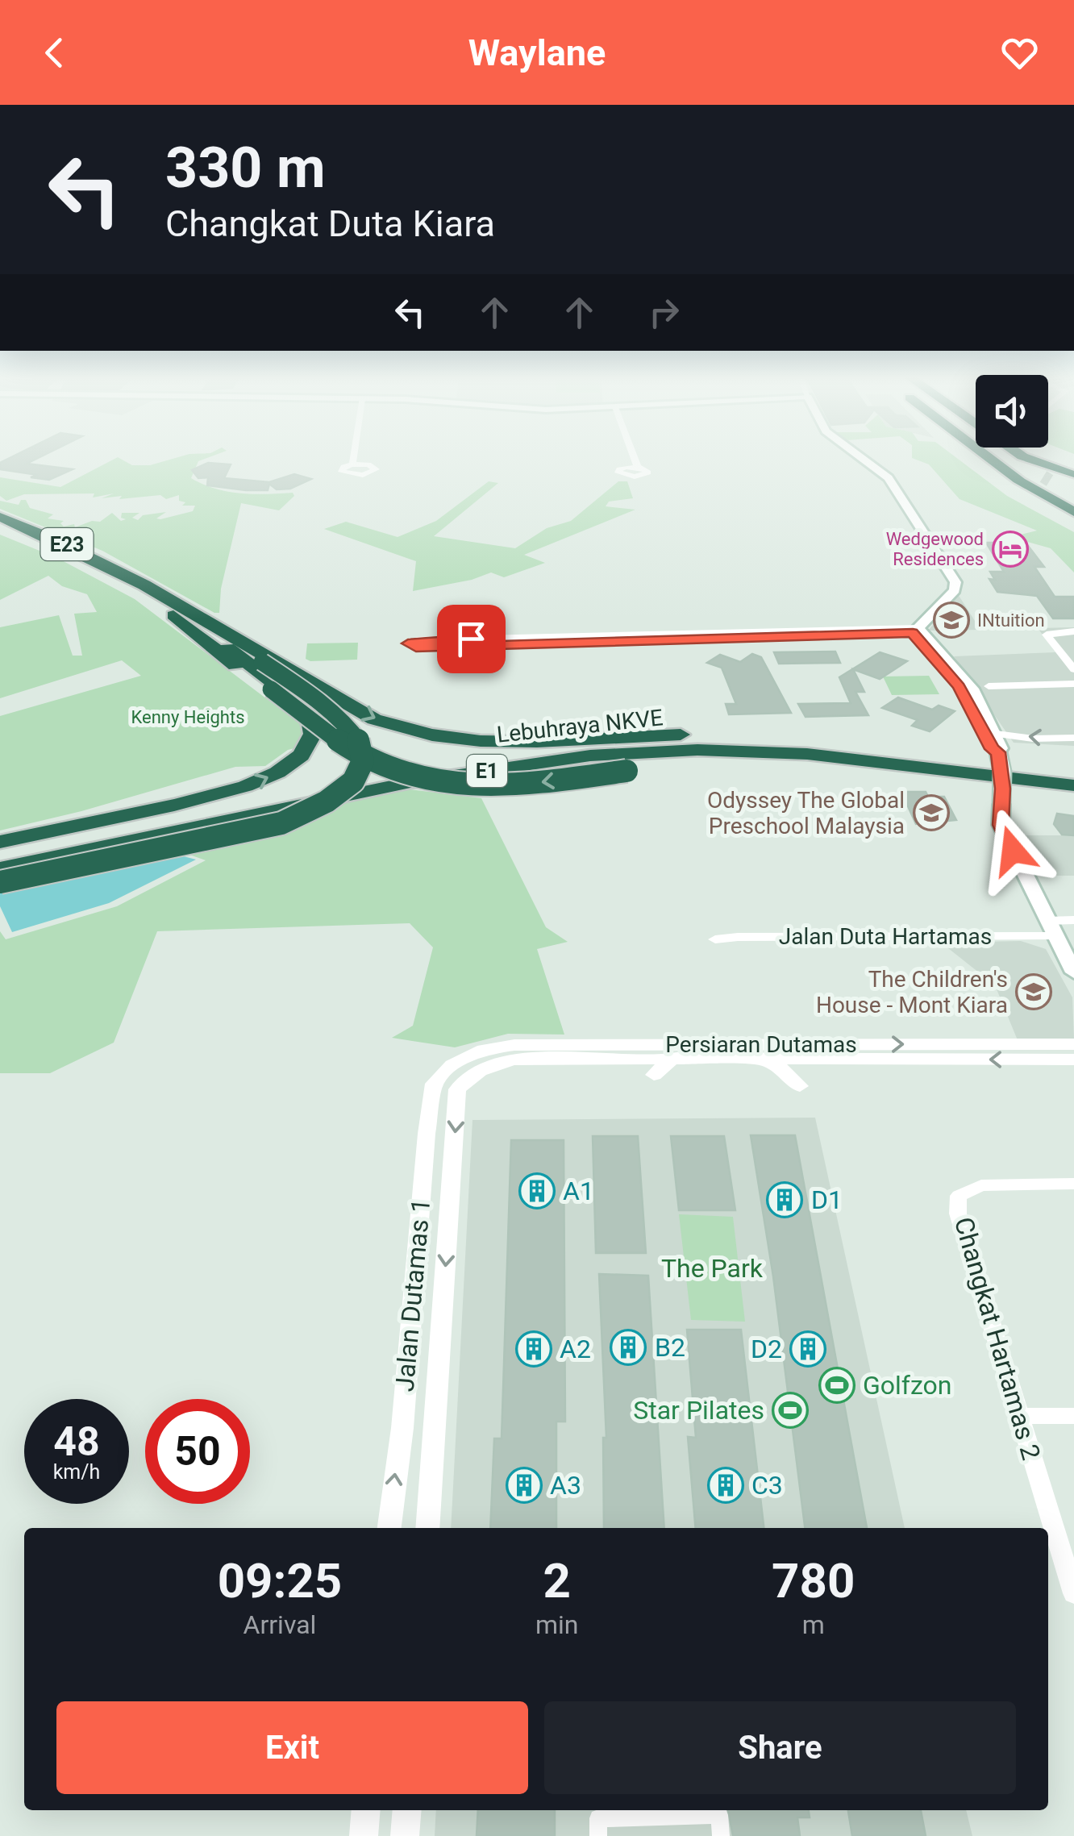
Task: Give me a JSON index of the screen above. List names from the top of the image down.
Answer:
{
  "streets": {
    "highway": ["E23", "Lebuhraya NKVE", "E1"],
    "street": [
      "Jalan Duta Hartamas",
      "Persiaran Dutamas",
      "Jalan Dutamas 1",
      "Changkat Hartamas 2"
    ]
  },
  "crossings": [
    ["Persiaran Dutamas", "Jalan Dutamas 1"]
  ],
  "parks": ["Kenny Heights", "The Park"],
  "places": {
    "hotel": ["Wedgewood Residences"],
    "school or university": ["INtuition", "Odyssey The Global Preschool Malaysia", "The Children's House - Mont Kiara"],
    "building": [
      "A1",
      "D1",
      "B2",
      "A2",
      "D2",
      "A3",
      "C3"
    ],
    "sports": ["Golfzon", "Star Pilates"]
  },
  "page": {
    "header": "Waylane",
    "turn": ["330 m", "Changkat Duta Kiara"],
    "speed": "48 km/h",
    "limit": "50",
    "eta": [
      "09:25",
      "Arrival",
      "2",
      "min",
      "780",
      "m"
    ],
    "buttons": ["Exit", "Share"]
  }
}
